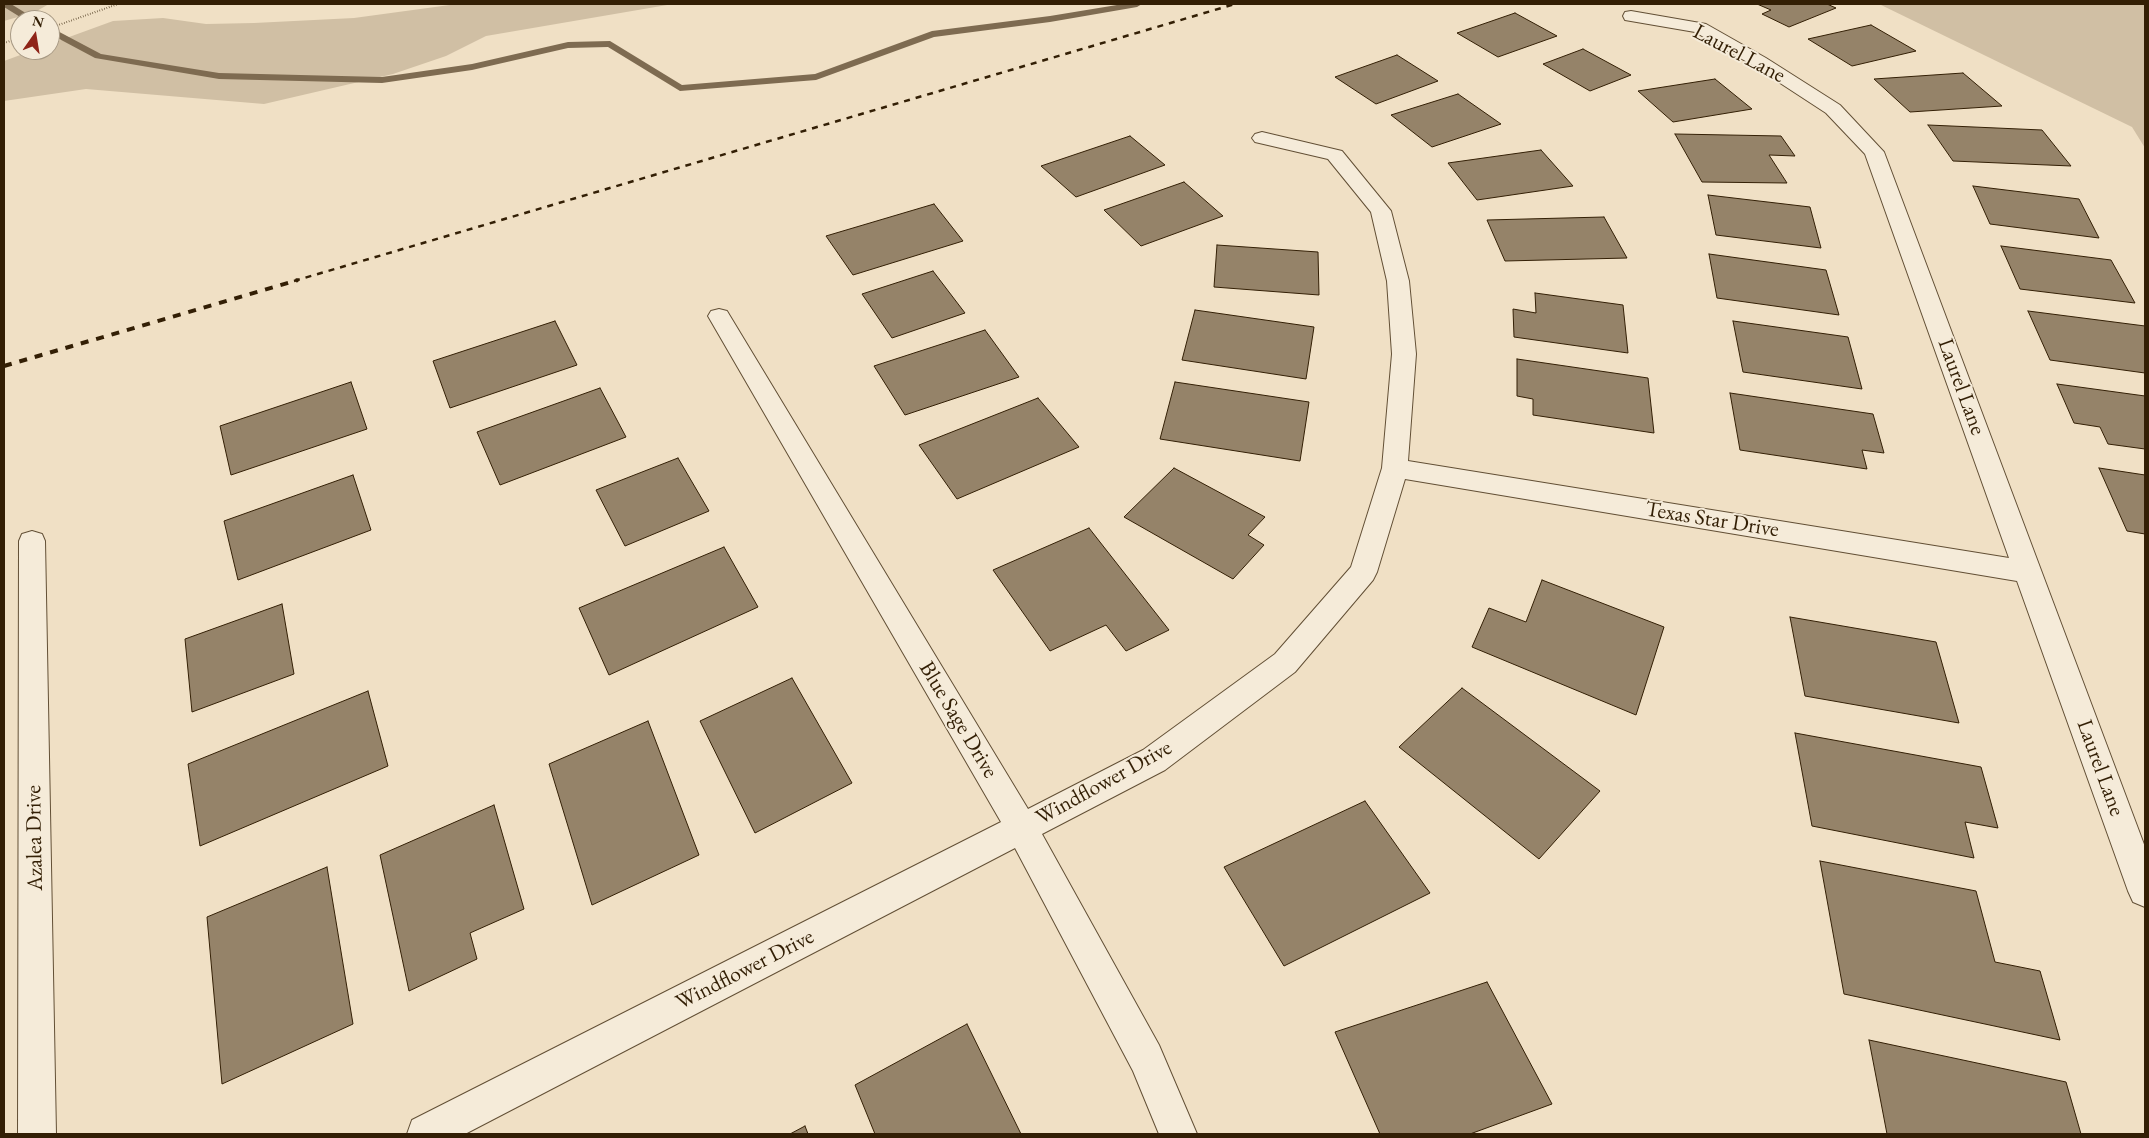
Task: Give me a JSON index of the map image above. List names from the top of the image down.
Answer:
{
  "streets": {
    "street": [
      "Laurel Lane",
      "Texas Star Drive",
      "Blue Sage Drive",
      "Windflower Drive",
      "Azalea Drive"
    ]
  },
  "crossings": [
    ["Laurel Lane", "Texas Star Drive"],
    ["Texas Star Drive", "Windflower Drive"],
    ["Blue Sage Drive", "Windflower Drive"]
  ],
  "north": "top"
}
